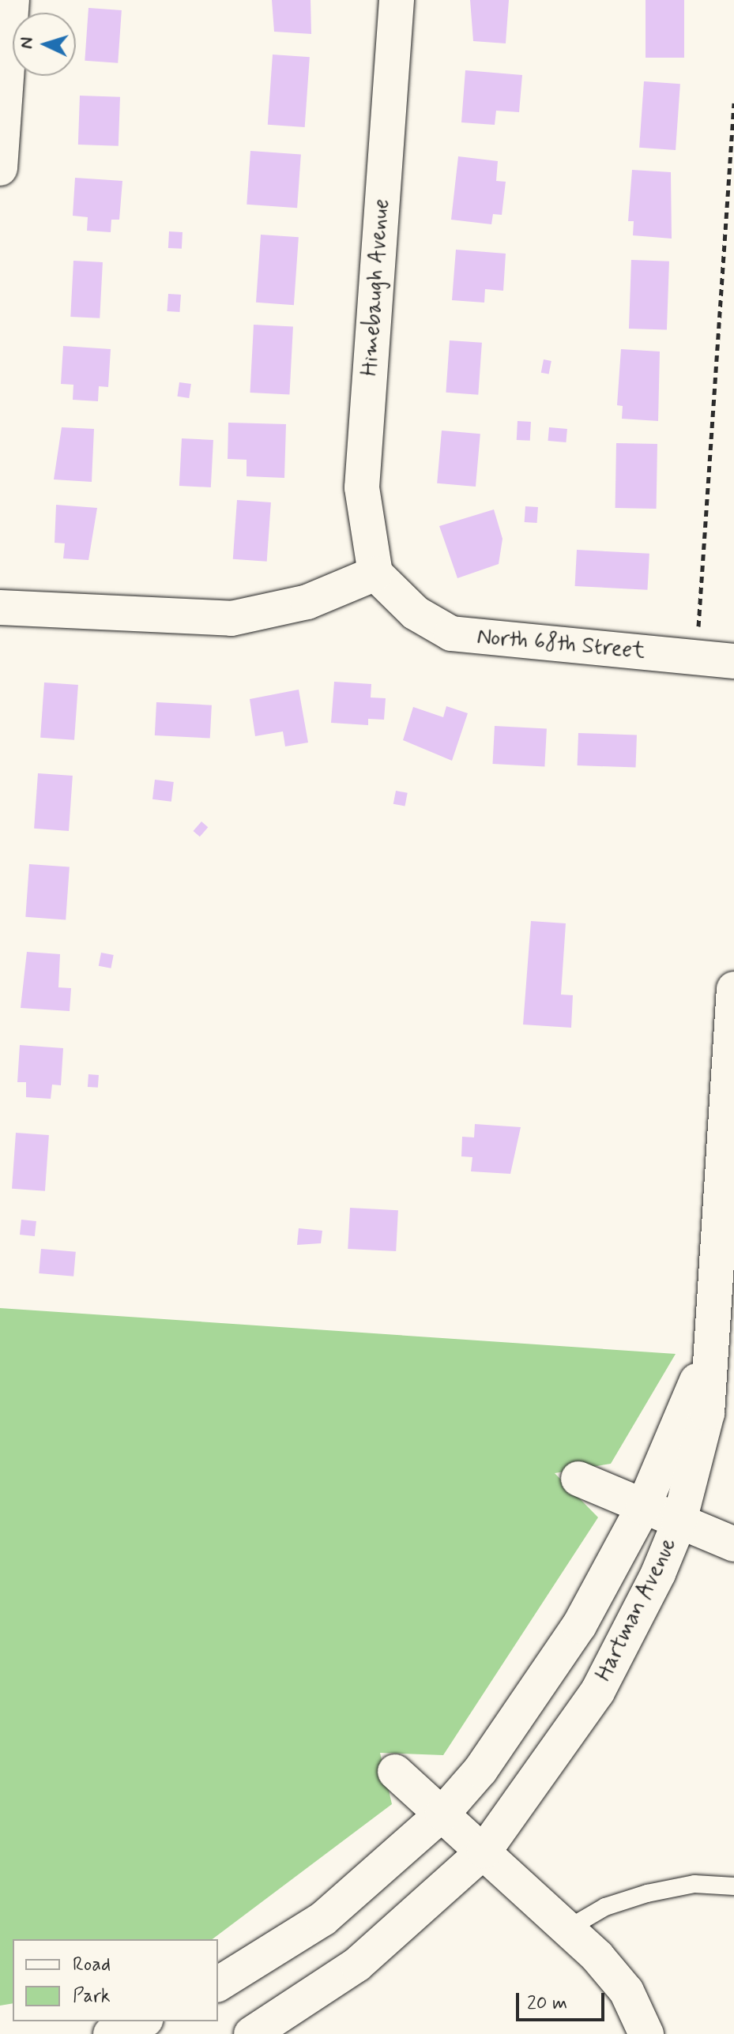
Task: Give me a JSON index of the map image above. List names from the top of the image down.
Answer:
{
  "streets": {
    "main road": ["Himebaugh Avenue", "North 68th Street", "Hartman Avenue"]
  },
  "crossings": [
    ["Himebaugh Avenue", "North 68th Street"]
  ],
  "legend": ["Road", "Park"],
  "scale_bar": "20 m",
  "north": "left"
}
